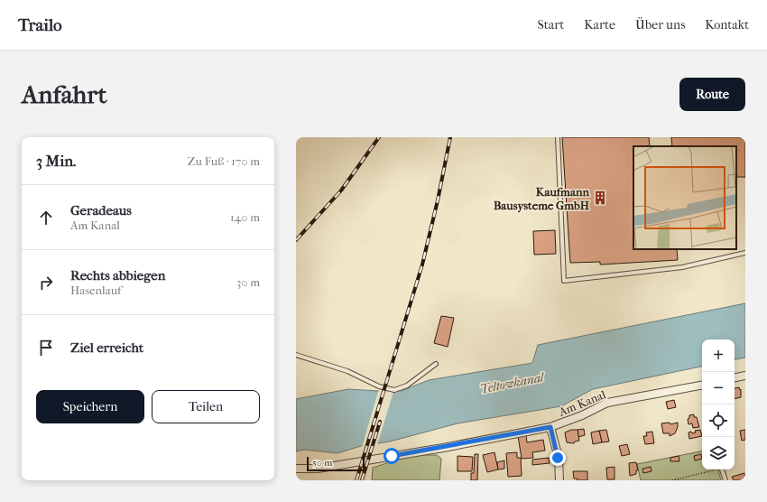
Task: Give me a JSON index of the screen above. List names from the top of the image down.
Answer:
{
  "streets": {
    "street": ["Am Kanal"]
  },
  "water": ["Teltowkanal"],
  "places": {
    "building": ["Kaufmann Bausysteme GmbH"]
  },
  "scale_bar": "50 m",
  "page": {
    "header": "Trailo",
    "nav": [
      "Start",
      "Karte",
      "Über uns",
      "Kontakt"
    ],
    "buttons": [
      "Route",
      ["Speichern", "Teilen"]
    ],
    "title": "Anfahrt",
    "heading": ["3 Min.", "Zu Fuß · 170 m"],
    "list": [
      ["Geradeaus", "Am Kanal", "140 m"],
      ["Rechts abbiegen", "Hasenlauf", "30 m"],
      "Ziel erreicht"
    ],
    "map_buttons": ["+", "−"],
    "scale": "50 m"
  }
}
